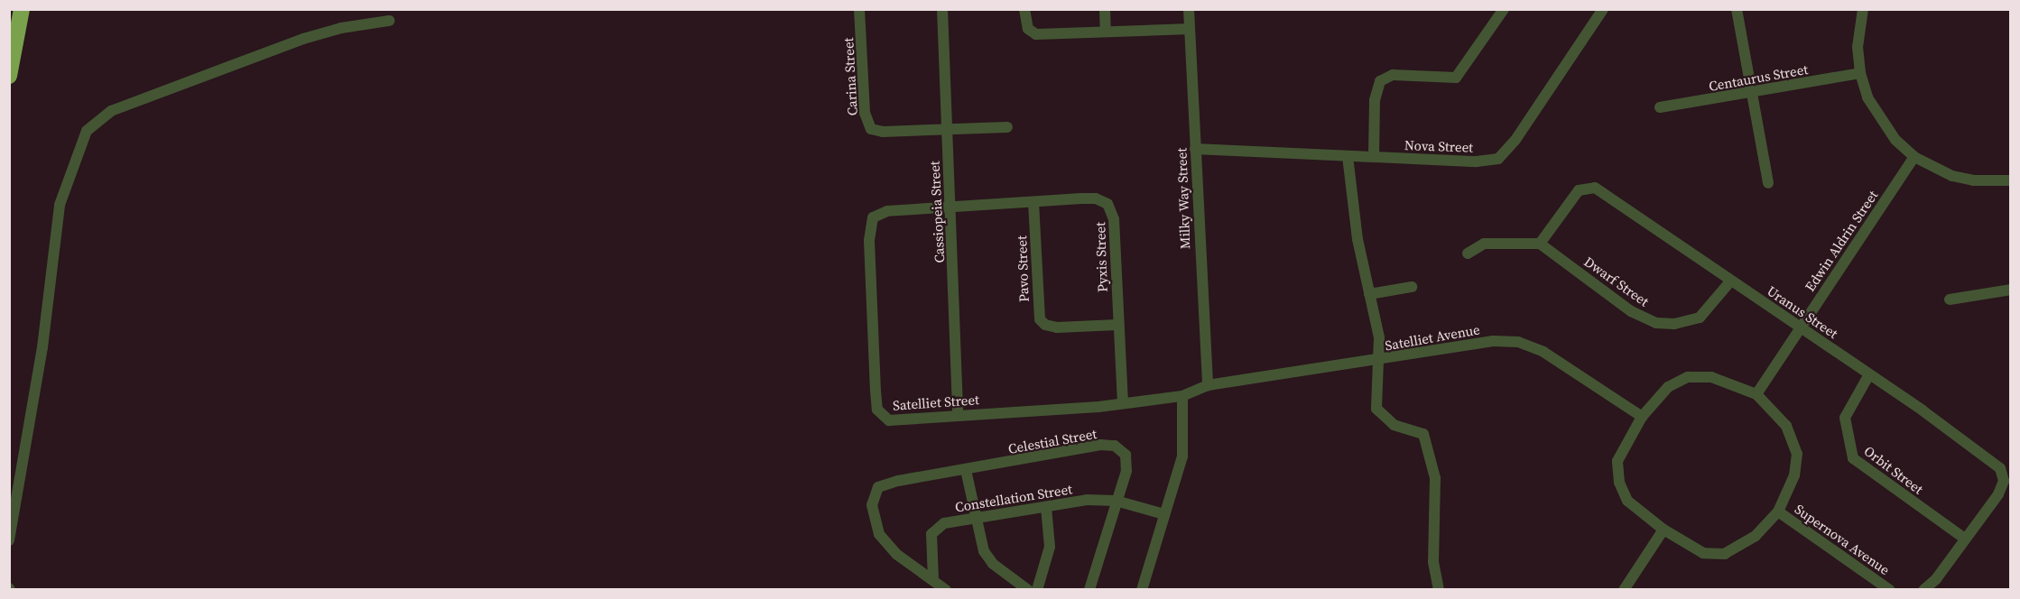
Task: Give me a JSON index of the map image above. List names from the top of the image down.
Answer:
{
  "streets": {
    "street": [
      "Carina Street",
      "Centaurus Street",
      "Nova Street",
      "Milky Way Street",
      "Cassiopeia Street",
      "Edwin Aldrin Street",
      "Pyxis Street",
      "Pavo Street",
      "Dwarf Street",
      "Uranus Street",
      "Satelliet Avenue",
      "Satelliet Street",
      "Celestial Street",
      "Orbit Street",
      "Constellation Street",
      "Supernova Avenue"
    ]
  },
  "crossings": [
    ["Carina Street", "Cassiopeia Street"],
    ["Nova Street", "Milky Way Street"],
    ["Milky Way Street", "Satelliet Avenue"],
    ["Milky Way Street", "Satelliet Street"],
    ["Cassiopeia Street", "Pyxis Street"],
    ["Cassiopeia Street", "Satelliet Street"],
    ["Edwin Aldrin Street", "Uranus Street"],
    ["Edwin Aldrin Street", "Satelliet Avenue"],
    ["Edwin Aldrin Street", "Supernova Avenue"],
    ["Pyxis Street", "Pavo Street"],
    ["Pyxis Street", "Satelliet Street"],
    ["Dwarf Street", "Uranus Street"],
    ["Uranus Street", "Orbit Street"],
    ["Satelliet Avenue", "Satelliet Street"],
    ["Satelliet Avenue", "Supernova Avenue"],
    ["Celestial Street", "Constellation Street"]
  ]
}
